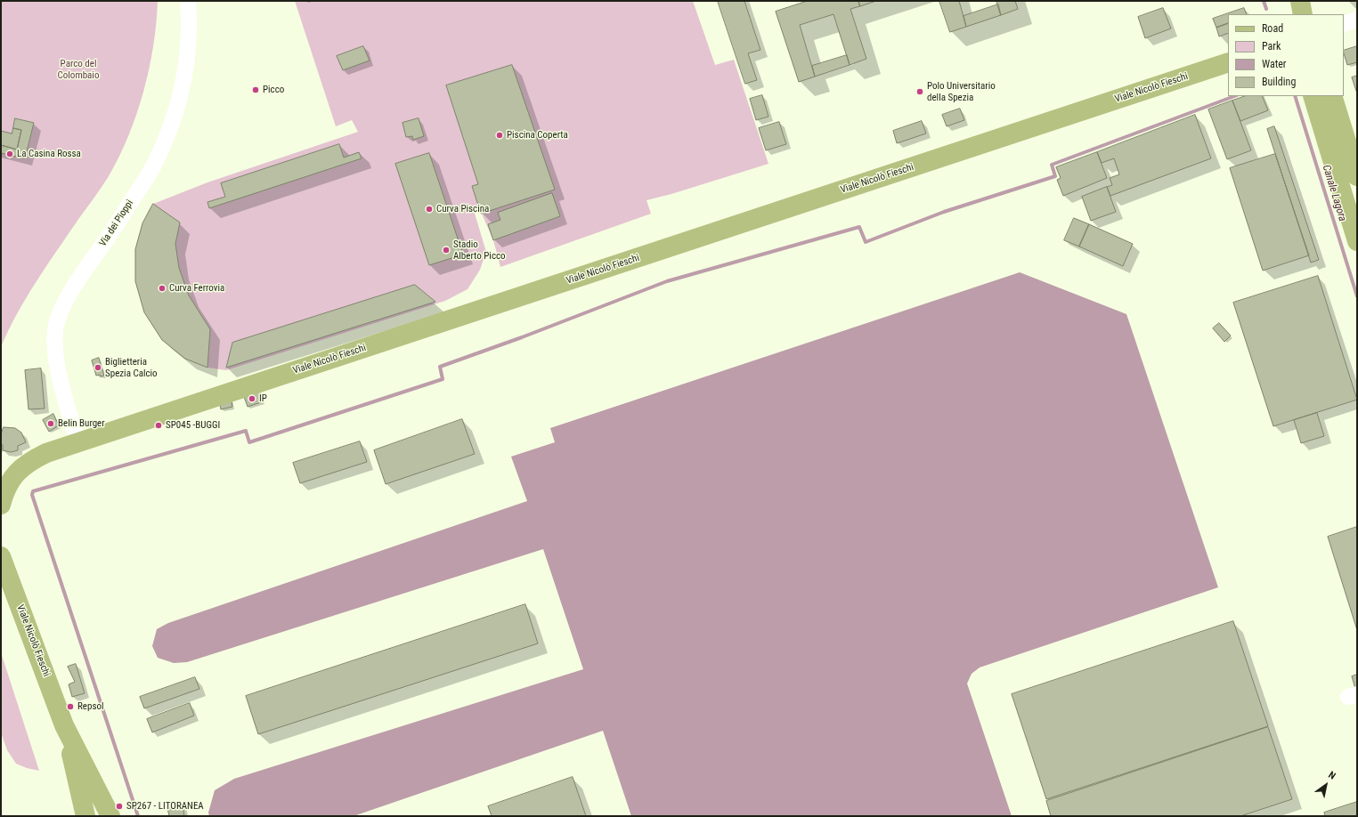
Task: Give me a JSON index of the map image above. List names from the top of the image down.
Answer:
{
  "streets": {
    "main road": ["Viale Nicolò Fieschi"],
    "street": ["Via dei Pioppi"]
  },
  "crossings": [
    ["Viale Nicolò Fieschi", "Via dei Pioppi"]
  ],
  "water": ["Canale Lagora"],
  "parks": ["Parco del Colombaio"],
  "places": [
    "Picco",
    "Polo Universitario della Spezia",
    "Piscina Coperta",
    "La Casina Rossa",
    "Curva Piscina",
    "Stadio Alberto Picco",
    "Curva Ferrovia",
    "Biglietteria Spezia Calcio",
    "IP",
    "Belin Burger",
    "SP045 -BUGGI",
    "Repsol",
    "SP267 - LITORANEA"
  ],
  "legend": [
    "Road",
    "Park",
    "Water",
    "Building"
  ],
  "north": "top right"
}
